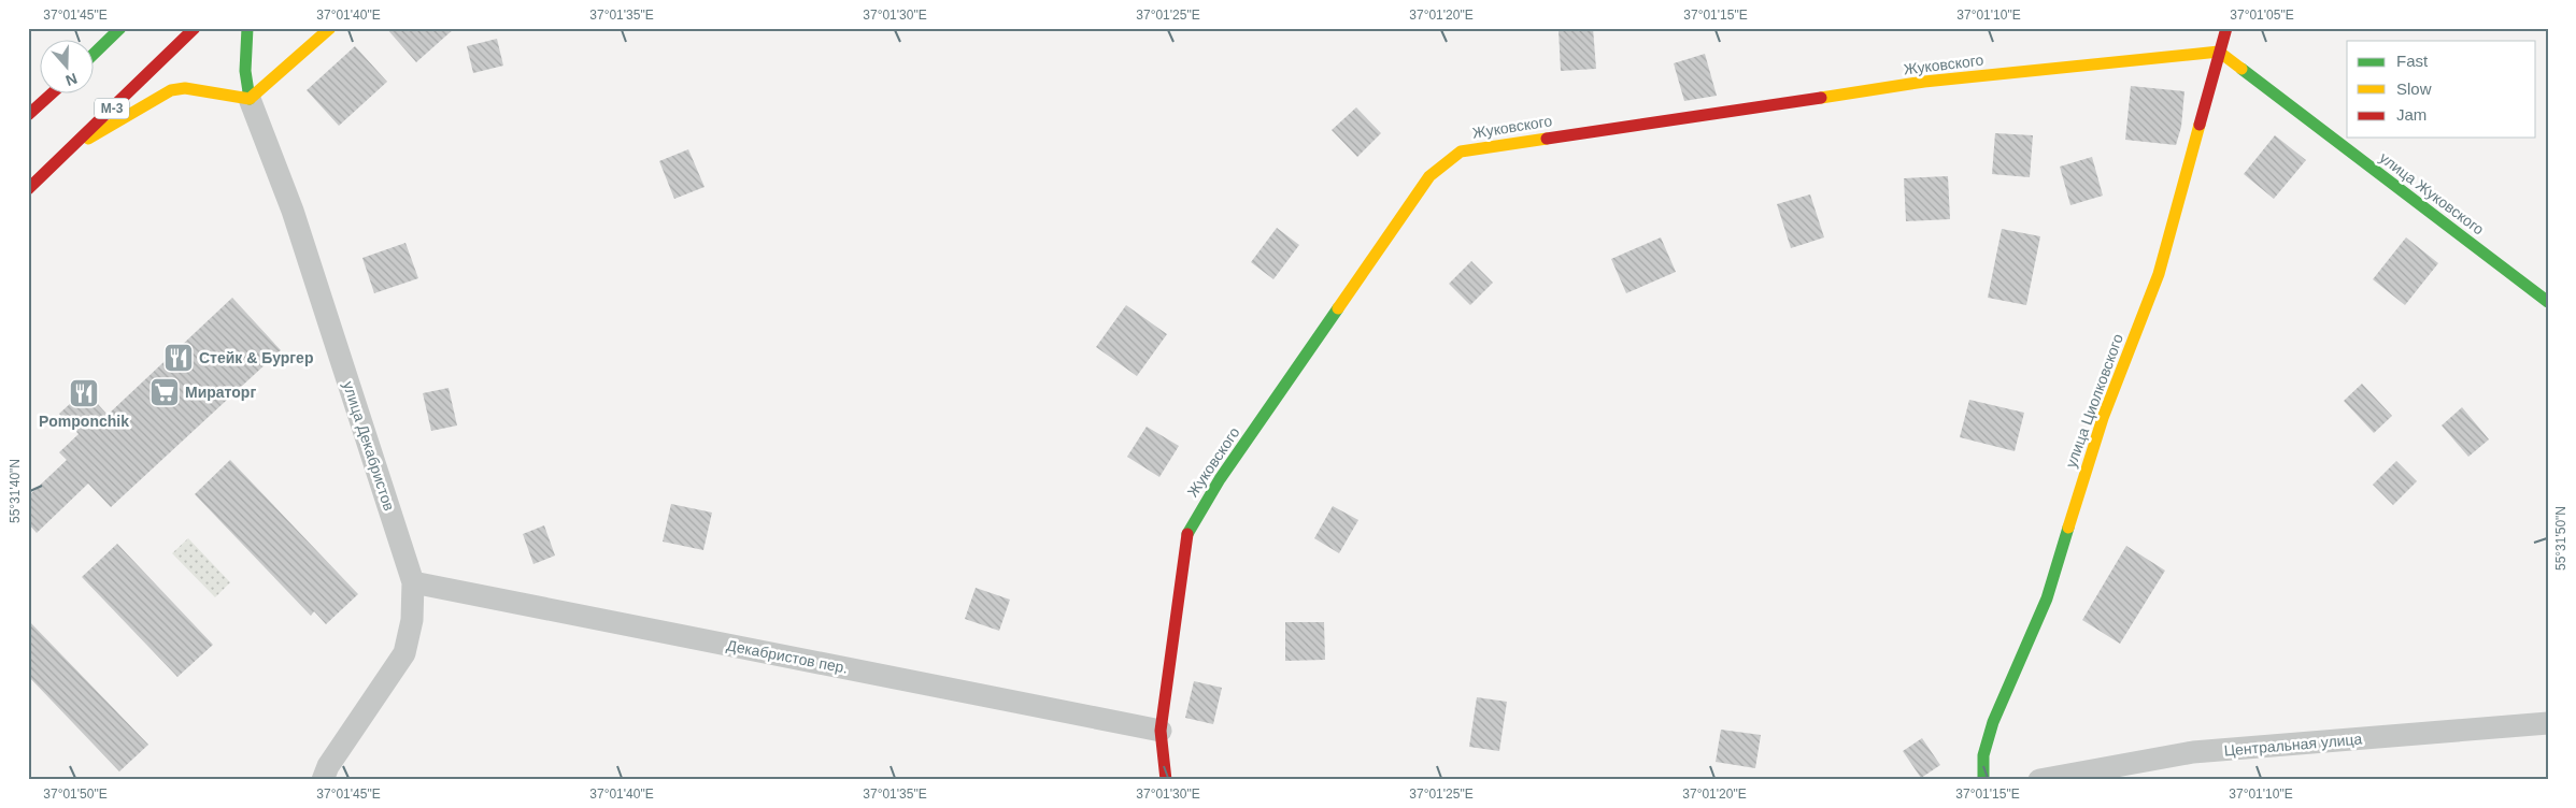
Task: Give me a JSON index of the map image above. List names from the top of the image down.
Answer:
{
  "streets": {
    "main road": [
      "Жуковского",
      "М-3",
      "улица Жуковского",
      "улица Циолковского"
    ],
    "street": ["улица Декабристов", "Декабристов пер.", "Центральная улица"]
  },
  "crossings": [
    ["Жуковского", "улица Жуковского"],
    ["Жуковского", "улица Циолковского"],
    ["Жуковского", "Декабристов пер."],
    ["улица Жуковского", "улица Циолковского"],
    ["улица Декабристов", "Декабристов пер."]
  ],
  "places": {
    "restaurant": ["Стейк & Бургер", "Pomponchik"],
    "supermarket": ["Мираторг"]
  },
  "legend": ["Fast", "Slow", "Jam"],
  "north": "bottom",
  "coordinates": [
    "37°01'45\"E",
    "37°01'40\"E",
    "37°01'35\"E",
    "37°01'30\"E",
    "37°01'25\"E",
    "37°01'20\"E",
    "37°01'15\"E",
    "37°01'10\"E",
    "37°01'05\"E",
    "55°31'40\"N",
    "55°31'50\"N",
    "37°01'50\"E"
  ]
}
